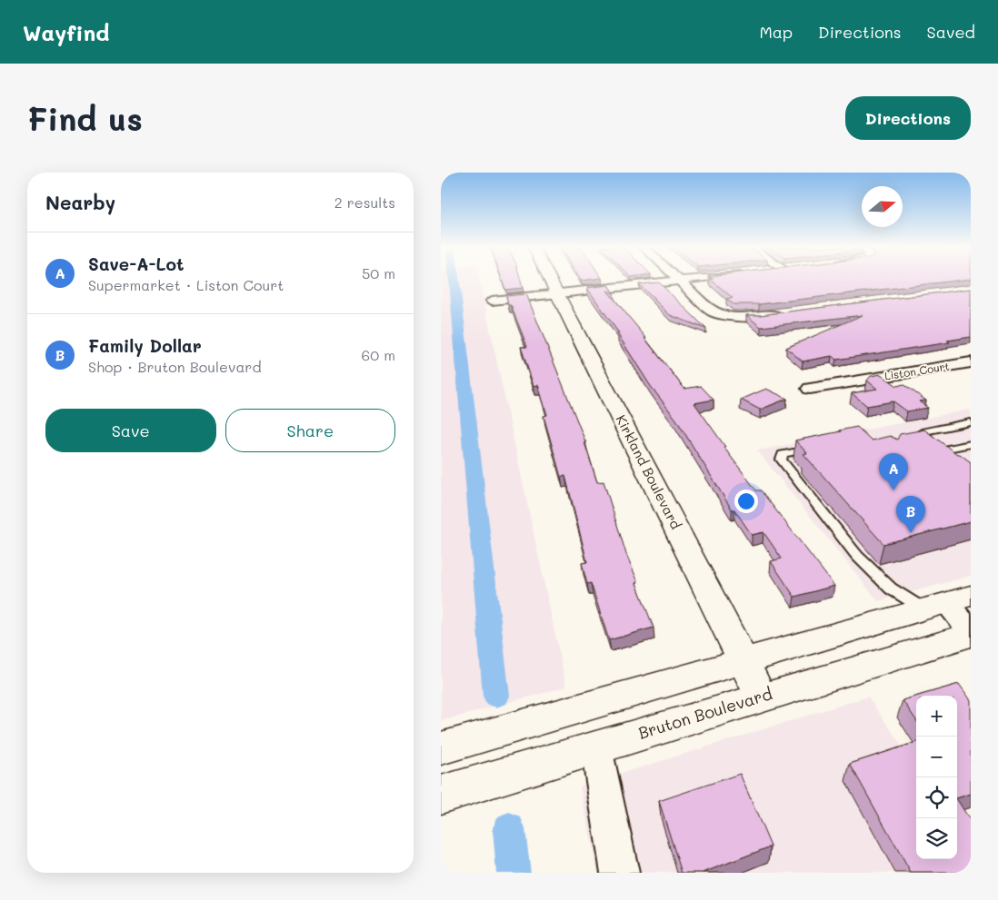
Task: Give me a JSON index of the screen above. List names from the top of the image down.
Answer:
{
  "streets": {
    "street": ["Liston Court", "Kirkland Boulevard", "Bruton Boulevard"]
  },
  "crossings": [
    ["Kirkland Boulevard", "Bruton Boulevard"]
  ],
  "north": "right",
  "page": {
    "header": "Wayfind",
    "nav": ["Map", "Directions", "Saved"],
    "buttons": [
      "Directions",
      ["Save", "Share"]
    ],
    "title": "Find us",
    "heading": ["Nearby", "2 results"],
    "list": [
      {
        "mark": "A",
        "name": "Save-A-Lot",
        "note": "Supermarket · Liston Court",
        "value": "50 m"
      },
      {
        "mark": "B",
        "name": "Family Dollar",
        "note": "Shop · Bruton Boulevard",
        "value": "60 m"
      }
    ],
    "pins": ["A", "B"],
    "map_buttons": ["+", "−"]
  }
}
